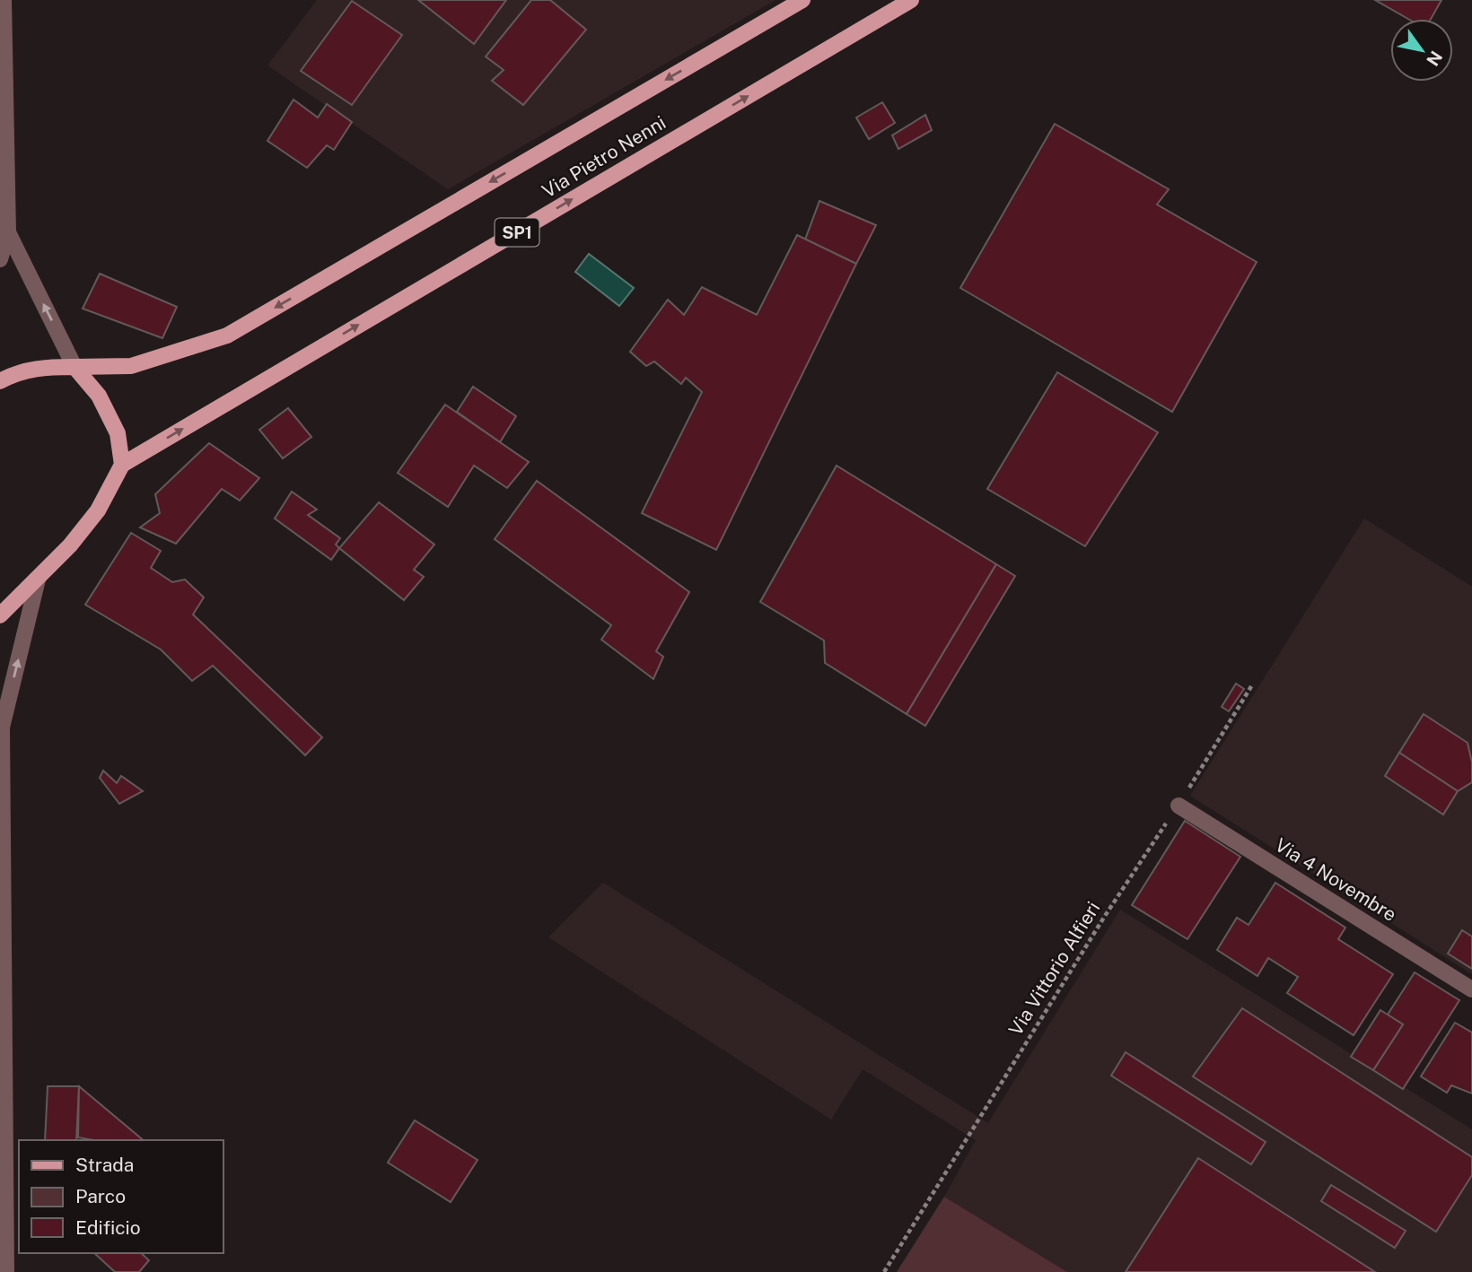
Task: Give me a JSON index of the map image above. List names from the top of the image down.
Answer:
{
  "streets": {
    "main road": ["Via Pietro Nenni", "SP1"],
    "street": ["Via 4 Novembre"],
    "path": ["Via Vittorio Alfieri"]
  },
  "crossings": [
    ["Via 4 Novembre", "Via Vittorio Alfieri"]
  ],
  "legend": ["Strada", "Parco", "Edificio"],
  "north": "bottom right"
}
